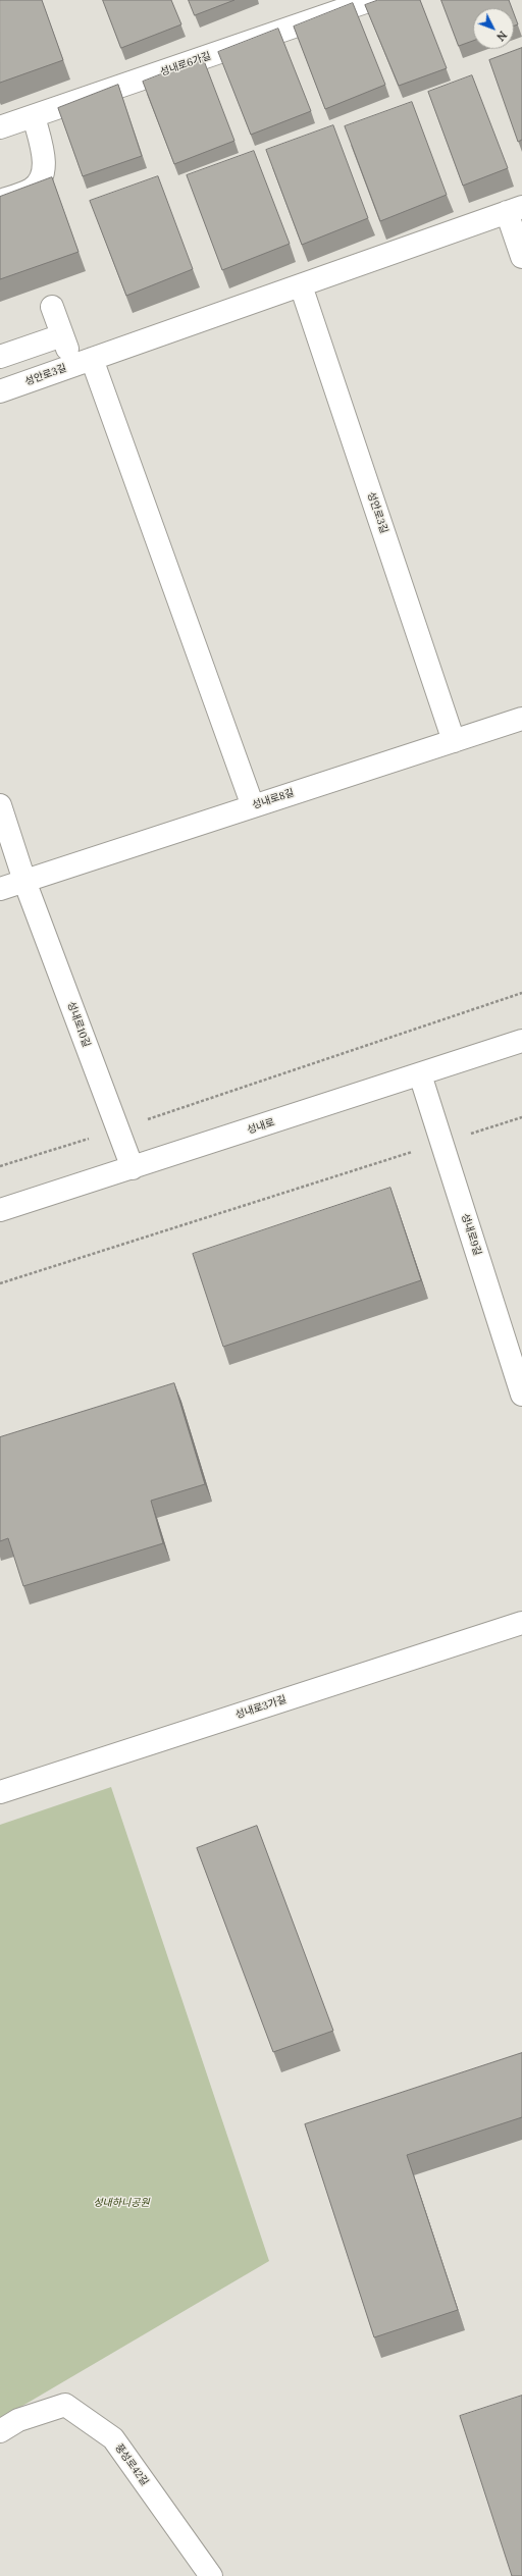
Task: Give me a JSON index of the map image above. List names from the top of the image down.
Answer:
{
  "streets": {
    "street": [
      "성내로6가길",
      "성안로3길",
      "성내로8길",
      "성내로10길",
      "성내로",
      "성내로9길",
      "성내로3가길",
      "풍성로42길"
    ]
  },
  "crossings": [
    ["성안로3길", "성내로8길"],
    ["성내로8길", "성내로10길"],
    ["성내로10길", "성내로"],
    ["성내로", "성내로9길"]
  ],
  "parks": ["성내하니공원"],
  "north": "bottom right"
}
